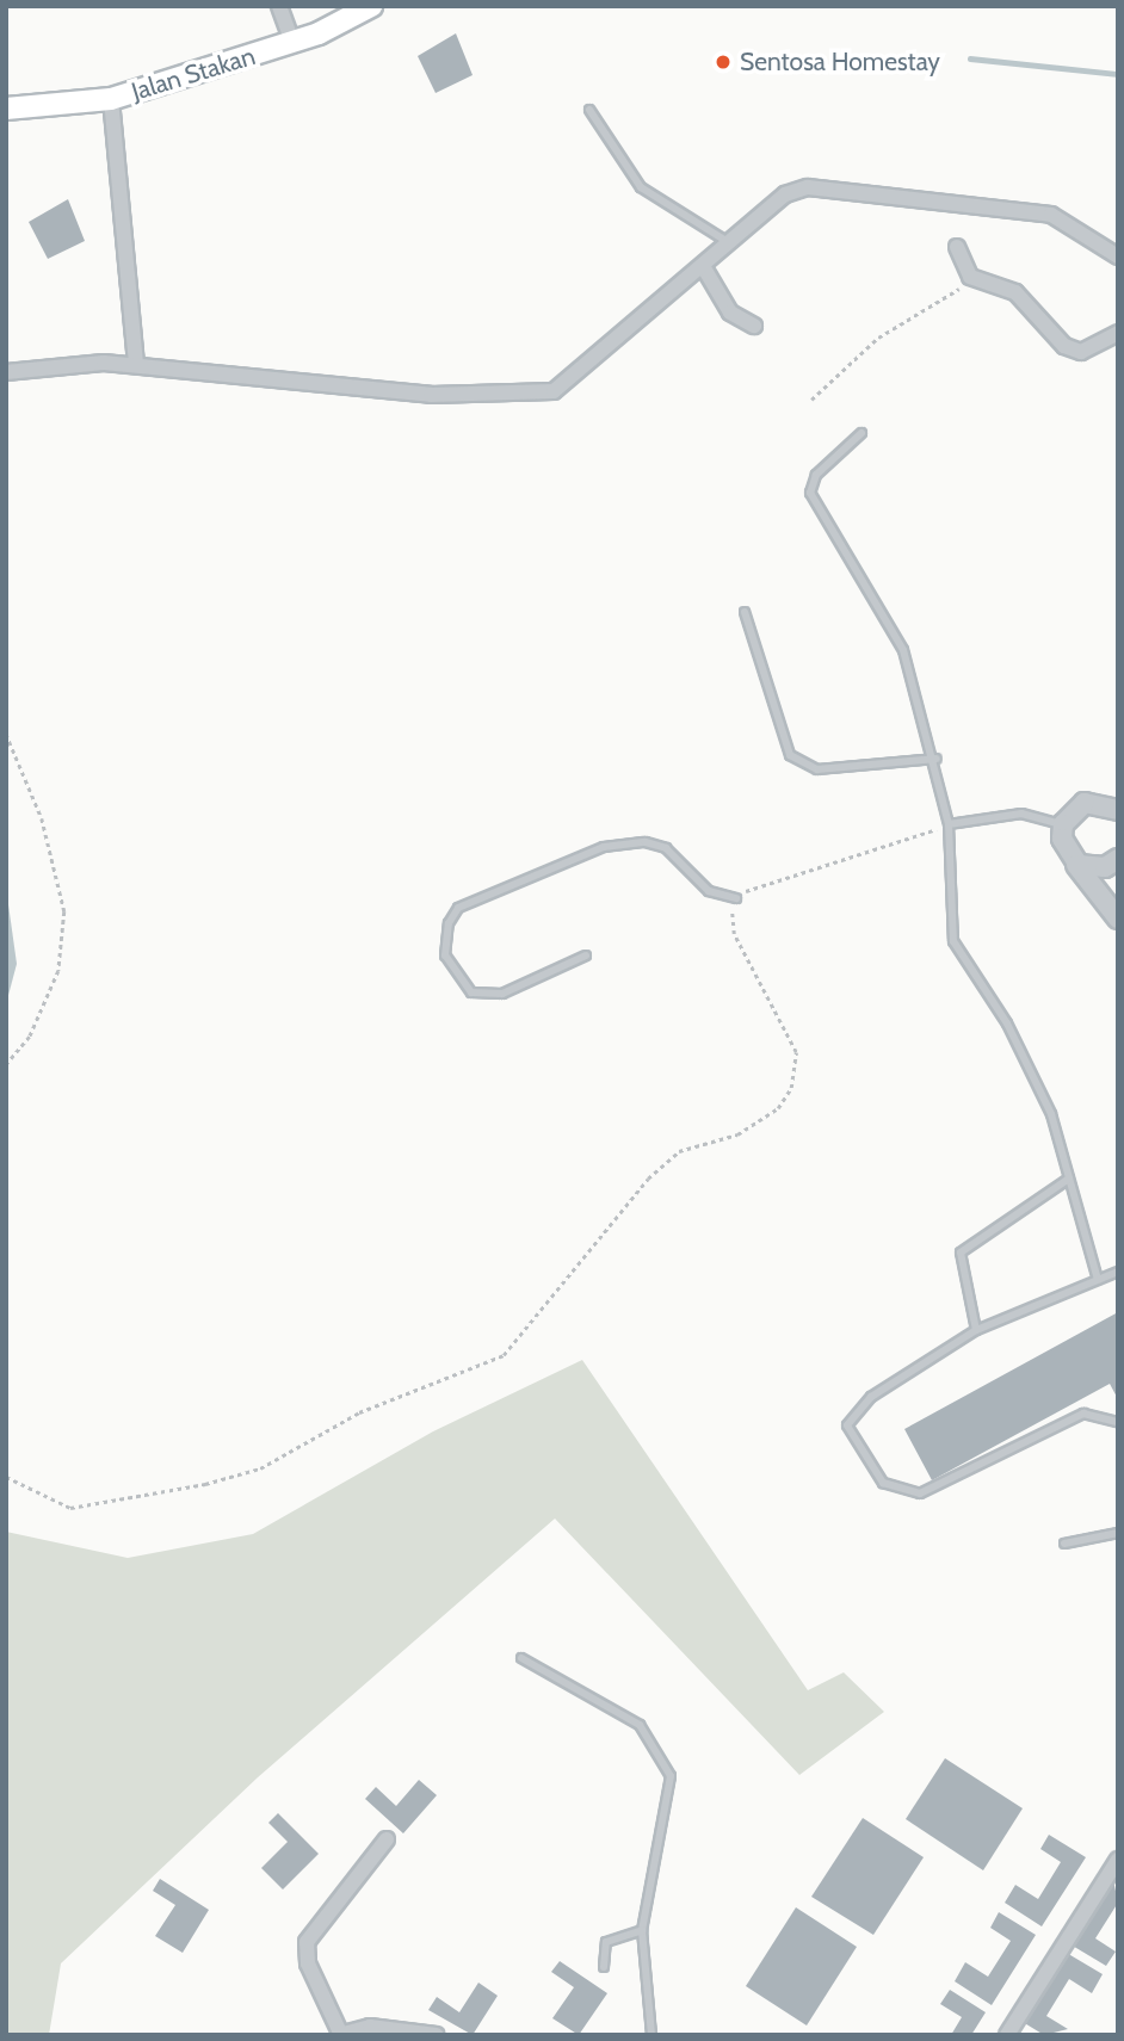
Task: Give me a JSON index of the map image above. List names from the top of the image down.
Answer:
{
  "streets": {
    "main road": ["Jalan Stakan"]
  },
  "places": ["Sentosa Homestay"]
}
